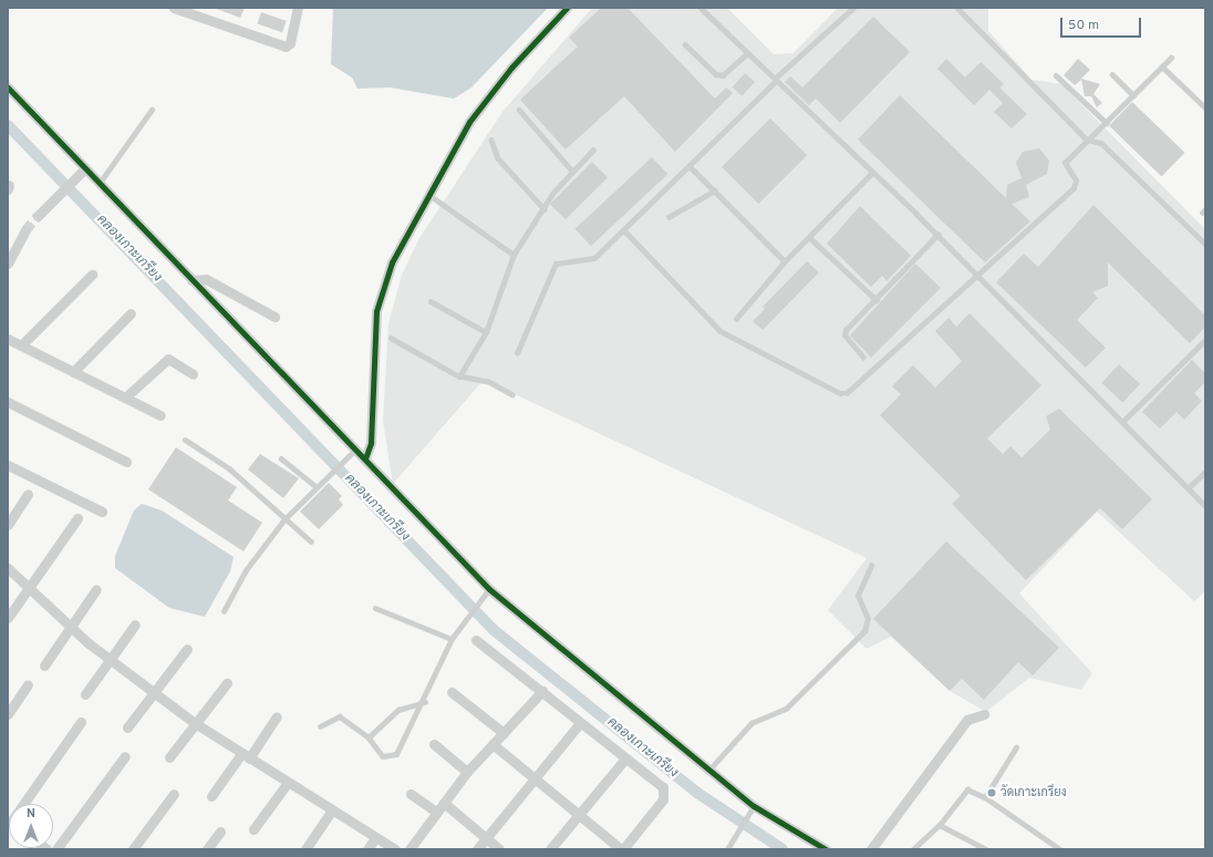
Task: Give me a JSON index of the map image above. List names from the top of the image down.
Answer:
{
  "water": ["คลองเกาะเกรียง"],
  "places": ["วัดเกาะเกรียง"],
  "scale_bar": "50 m",
  "north": "top"
}
